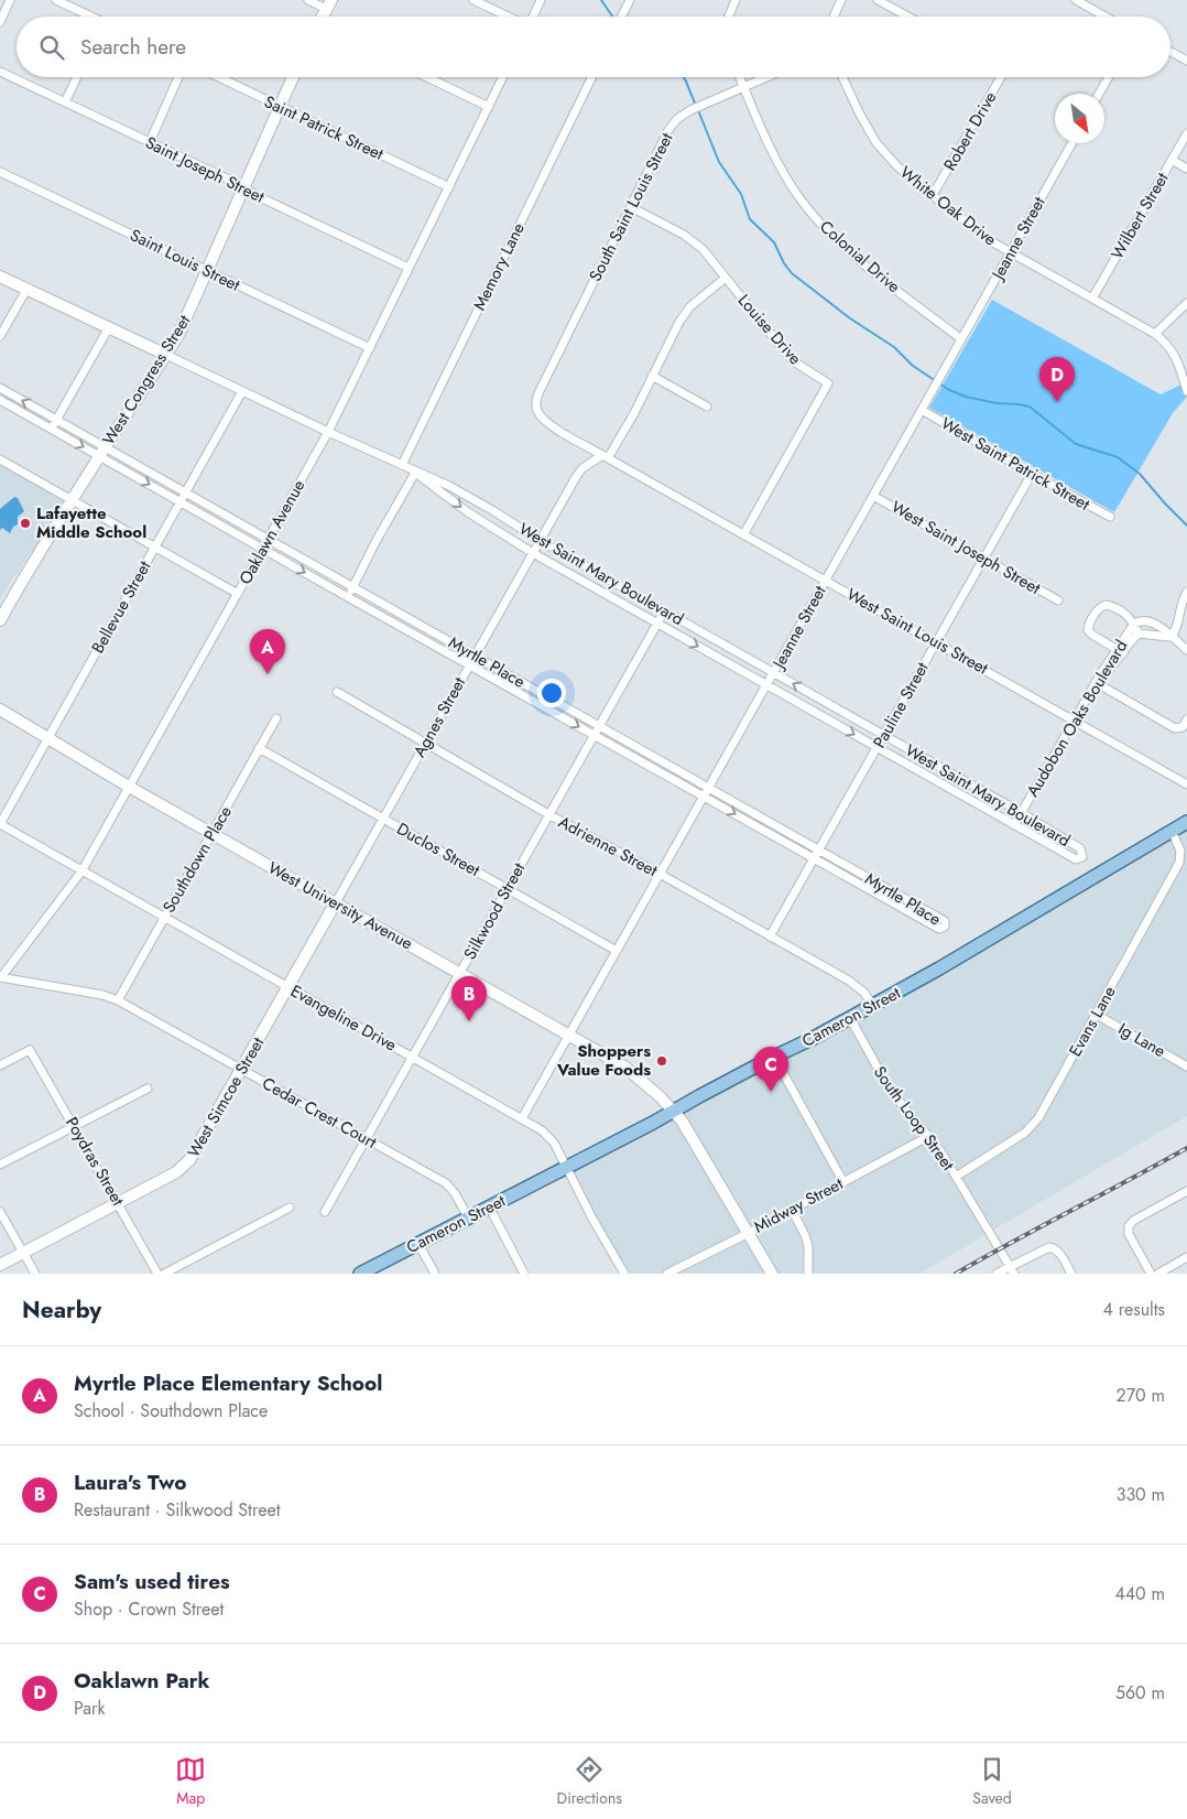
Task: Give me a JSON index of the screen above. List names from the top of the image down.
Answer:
{
  "streets": {
    "main road": [
      "West Congress Street",
      "West Saint Mary Boulevard",
      "West University Avenue",
      "Cameron Street",
      "West Simcoe Street"
    ],
    "street": [
      "Saint Patrick Street",
      "Robert Drive",
      "Saint Joseph Street",
      "White Oak Drive",
      "South Saint Louis Street",
      "Wilbert Street",
      "Jeanne Street",
      "Colonial Drive",
      "Saint Louis Street",
      "Memory Lane",
      "Louise Drive",
      "West Saint Patrick Street",
      "Oaklawn Avenue",
      "West Saint Joseph Street",
      "Bellevue Street",
      "West Saint Louis Street",
      "Myrtle Place",
      "Pauline Street",
      "Agnes Street",
      "Audobon Oaks Boulevard",
      "Adrienne Street",
      "Duclos Street",
      "Southdown Place",
      "Silkwood Street",
      "Evangeline Drive",
      "Evans Lane",
      "Ig Lane",
      "Cedar Crest Court",
      "South Loop Street",
      "Poydras Street",
      "Midway Street"
    ]
  },
  "crossings": [
    ["Saint Patrick Street", "West Congress Street"],
    ["Saint Patrick Street", "Oaklawn Avenue"],
    ["Robert Drive", "White Oak Drive"],
    ["Saint Joseph Street", "West Congress Street"],
    ["Saint Joseph Street", "Oaklawn Avenue"],
    ["White Oak Drive", "Wilbert Street"],
    ["White Oak Drive", "Jeanne Street"],
    ["South Saint Louis Street", "Colonial Drive"],
    ["South Saint Louis Street", "Louise Drive"],
    ["South Saint Louis Street", "West Saint Louis Street"],
    ["Jeanne Street", "Colonial Drive"],
    ["Jeanne Street", "West Saint Patrick Street"],
    ["Jeanne Street", "West Saint Joseph Street"],
    ["Jeanne Street", "West Saint Mary Boulevard"],
    ["Jeanne Street", "West Saint Louis Street"],
    ["Jeanne Street", "Myrtle Place"],
    ["Jeanne Street", "Adrienne Street"],
    ["Jeanne Street", "Duclos Street"],
    ["Jeanne Street", "West University Avenue"],
    ["Jeanne Street", "Evangeline Drive"],
    ["Saint Louis Street", "West Congress Street"],
    ["Saint Louis Street", "Oaklawn Avenue"],
    ["Memory Lane", "West Saint Mary Boulevard"],
    ["Louise Drive", "West Saint Louis Street"],
    ["Louise Drive", "Agnes Street"],
    ["West Congress Street", "West Saint Mary Boulevard"],
    ["West Congress Street", "Myrtle Place"],
    ["West Saint Patrick Street", "Pauline Street"],
    ["Oaklawn Avenue", "West Saint Mary Boulevard"],
    ["Oaklawn Avenue", "Myrtle Place"],
    ["Oaklawn Avenue", "West University Avenue"],
    ["Oaklawn Avenue", "Evangeline Drive"],
    ["Oaklawn Avenue", "Cedar Crest Court"],
    ["West Saint Joseph Street", "Pauline Street"],
    ["West Saint Mary Boulevard", "Bellevue Street"],
    ["West Saint Mary Boulevard", "Pauline Street"],
    ["West Saint Mary Boulevard", "Agnes Street"],
    ["West Saint Mary Boulevard", "Audobon Oaks Boulevard"],
    ["West Saint Mary Boulevard", "Silkwood Street"],
    ["Bellevue Street", "Myrtle Place"],
    ["Bellevue Street", "West University Avenue"],
    ["Bellevue Street", "Evangeline Drive"],
    ["West Saint Louis Street", "Pauline Street"],
    ["West Saint Louis Street", "Agnes Street"],
    ["West Saint Louis Street", "Audobon Oaks Boulevard"],
    ["Myrtle Place", "Pauline Street"],
    ["Myrtle Place", "Agnes Street"],
    ["Myrtle Place", "Silkwood Street"],
    ["Pauline Street", "Adrienne Street"],
    ["Agnes Street", "Adrienne Street"],
    ["Agnes Street", "Duclos Street"],
    ["Agnes Street", "West University Avenue"],
    ["Agnes Street", "West Simcoe Street"],
    ["Adrienne Street", "Silkwood Street"],
    ["Adrienne Street", "Cameron Street"],
    ["Duclos Street", "Southdown Place"],
    ["Duclos Street", "Silkwood Street"],
    ["Southdown Place", "West University Avenue"],
    ["Southdown Place", "Evangeline Drive"],
    ["Southdown Place", "Cedar Crest Court"],
    ["West University Avenue", "Silkwood Street"],
    ["West University Avenue", "Cameron Street"],
    ["West University Avenue", "West Simcoe Street"],
    ["West University Avenue", "Midway Street"],
    ["Silkwood Street", "Evangeline Drive"],
    ["Silkwood Street", "Cedar Crest Court"],
    ["Cameron Street", "Evangeline Drive"],
    ["Cameron Street", "Evans Lane"],
    ["Cameron Street", "Cedar Crest Court"],
    ["Cameron Street", "South Loop Street"],
    ["Evangeline Drive", "West Simcoe Street"],
    ["Evans Lane", "Ig Lane"],
    ["Evans Lane", "South Loop Street"],
    ["West Simcoe Street", "Cedar Crest Court"],
    ["West Simcoe Street", "Poydras Street"],
    ["South Loop Street", "Midway Street"]
  ],
  "places": ["Lafayette Middle School", "Shoppers Value Foods"],
  "north": "bottom right",
  "page": {
    "search": "Search here",
    "pins": [
      "D",
      "A",
      "B",
      "C"
    ],
    "heading": ["Nearby", "4 results"],
    "list": [
      {
        "mark": "A",
        "name": "Myrtle Place Elementary School",
        "note": "School · Southdown Place",
        "value": "270 m"
      },
      {
        "mark": "B",
        "name": "Laura's Two",
        "note": "Restaurant · Silkwood Street",
        "value": "330 m"
      },
      {
        "mark": "C",
        "name": "Sam's used tires",
        "note": "Shop · Crown Street",
        "value": "440 m"
      },
      {
        "mark": "D",
        "name": "Oaklawn Park",
        "note": "Park",
        "value": "560 m"
      }
    ],
    "nav": ["Map", "Directions", "Saved"]
  }
}
